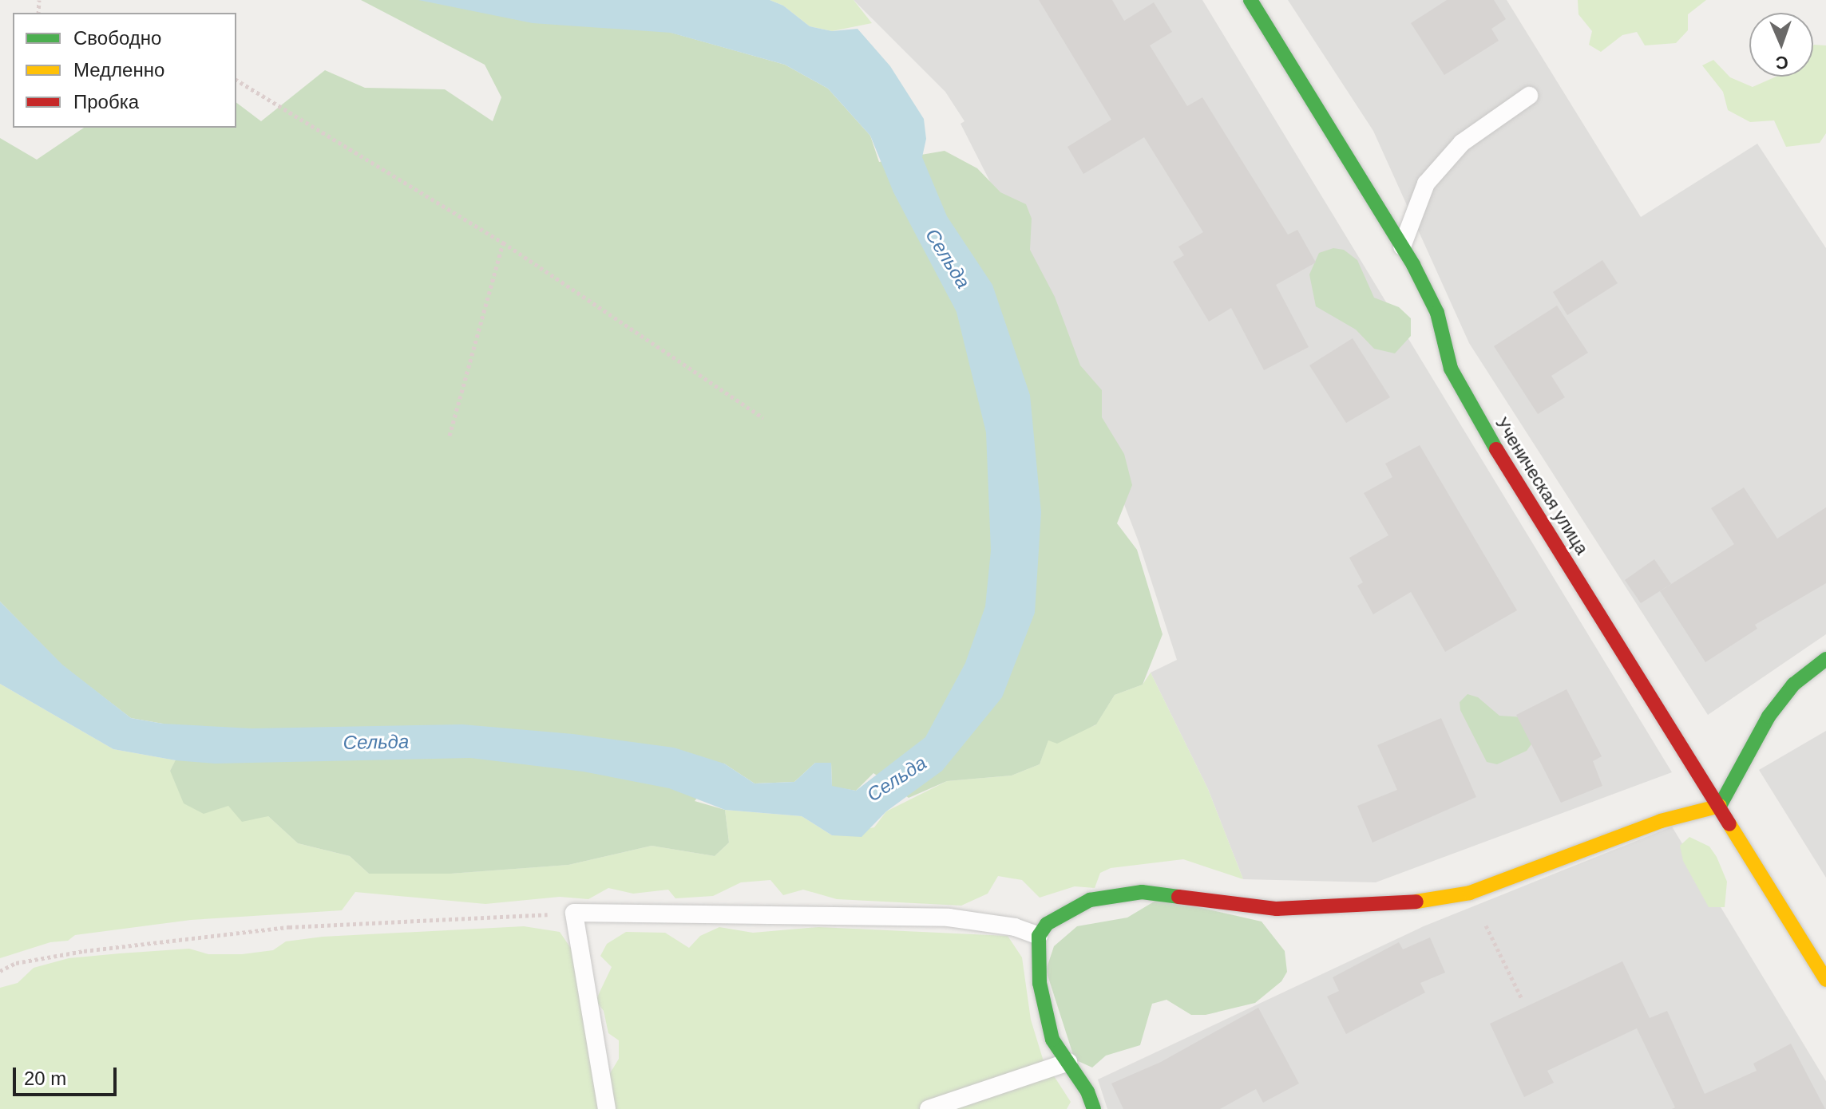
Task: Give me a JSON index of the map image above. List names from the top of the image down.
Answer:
{
  "streets": {
    "street": ["Ученическая улица"]
  },
  "water": ["Сельда"],
  "legend": ["Свободно", "Медленно", "Пробка"],
  "scale_bar": "20 m",
  "north": "bottom"
}
